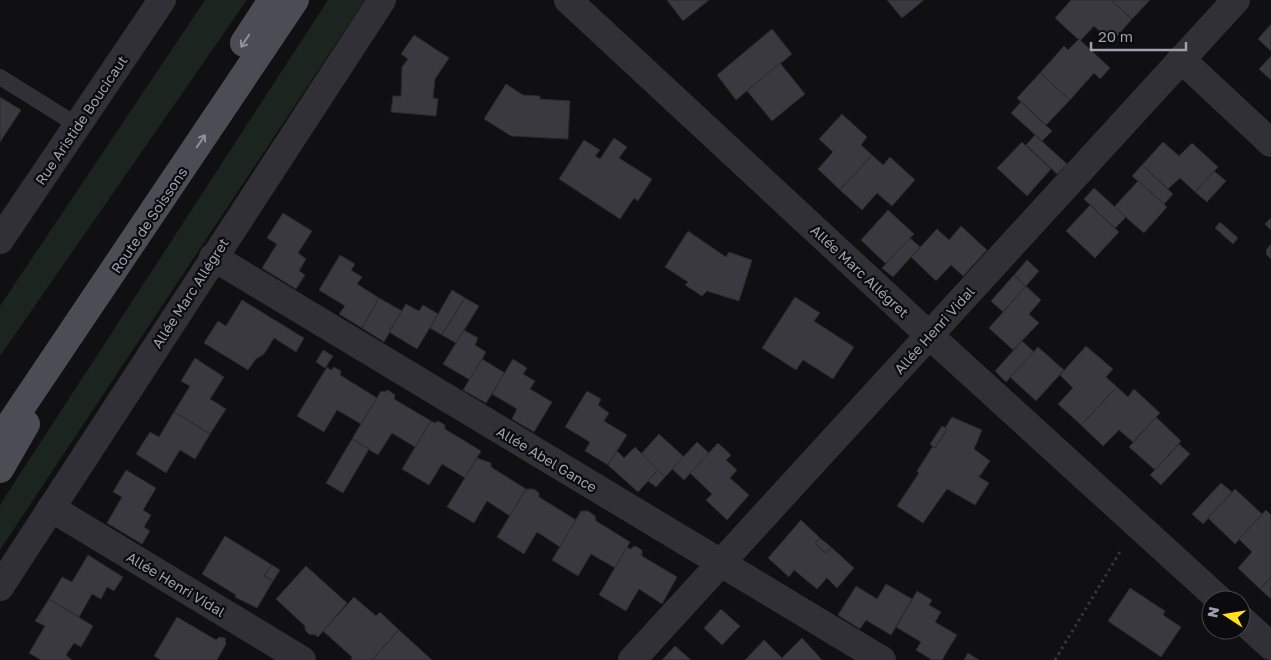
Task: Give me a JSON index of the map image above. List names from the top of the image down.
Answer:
{
  "streets": {
    "main road": ["Route de Soissons"],
    "street": [
      "Rue Aristide Boucicaut",
      "Allée Marc Allégret",
      "Allée Henri Vidal",
      "Allée Abel Gance"
    ]
  },
  "crossings": [
    ["Allée Marc Allégret", "Allée Henri Vidal"],
    ["Allée Marc Allégret", "Allée Abel Gance"],
    ["Allée Henri Vidal", "Allée Abel Gance"]
  ],
  "scale_bar": "20 m",
  "north": "left"
}
